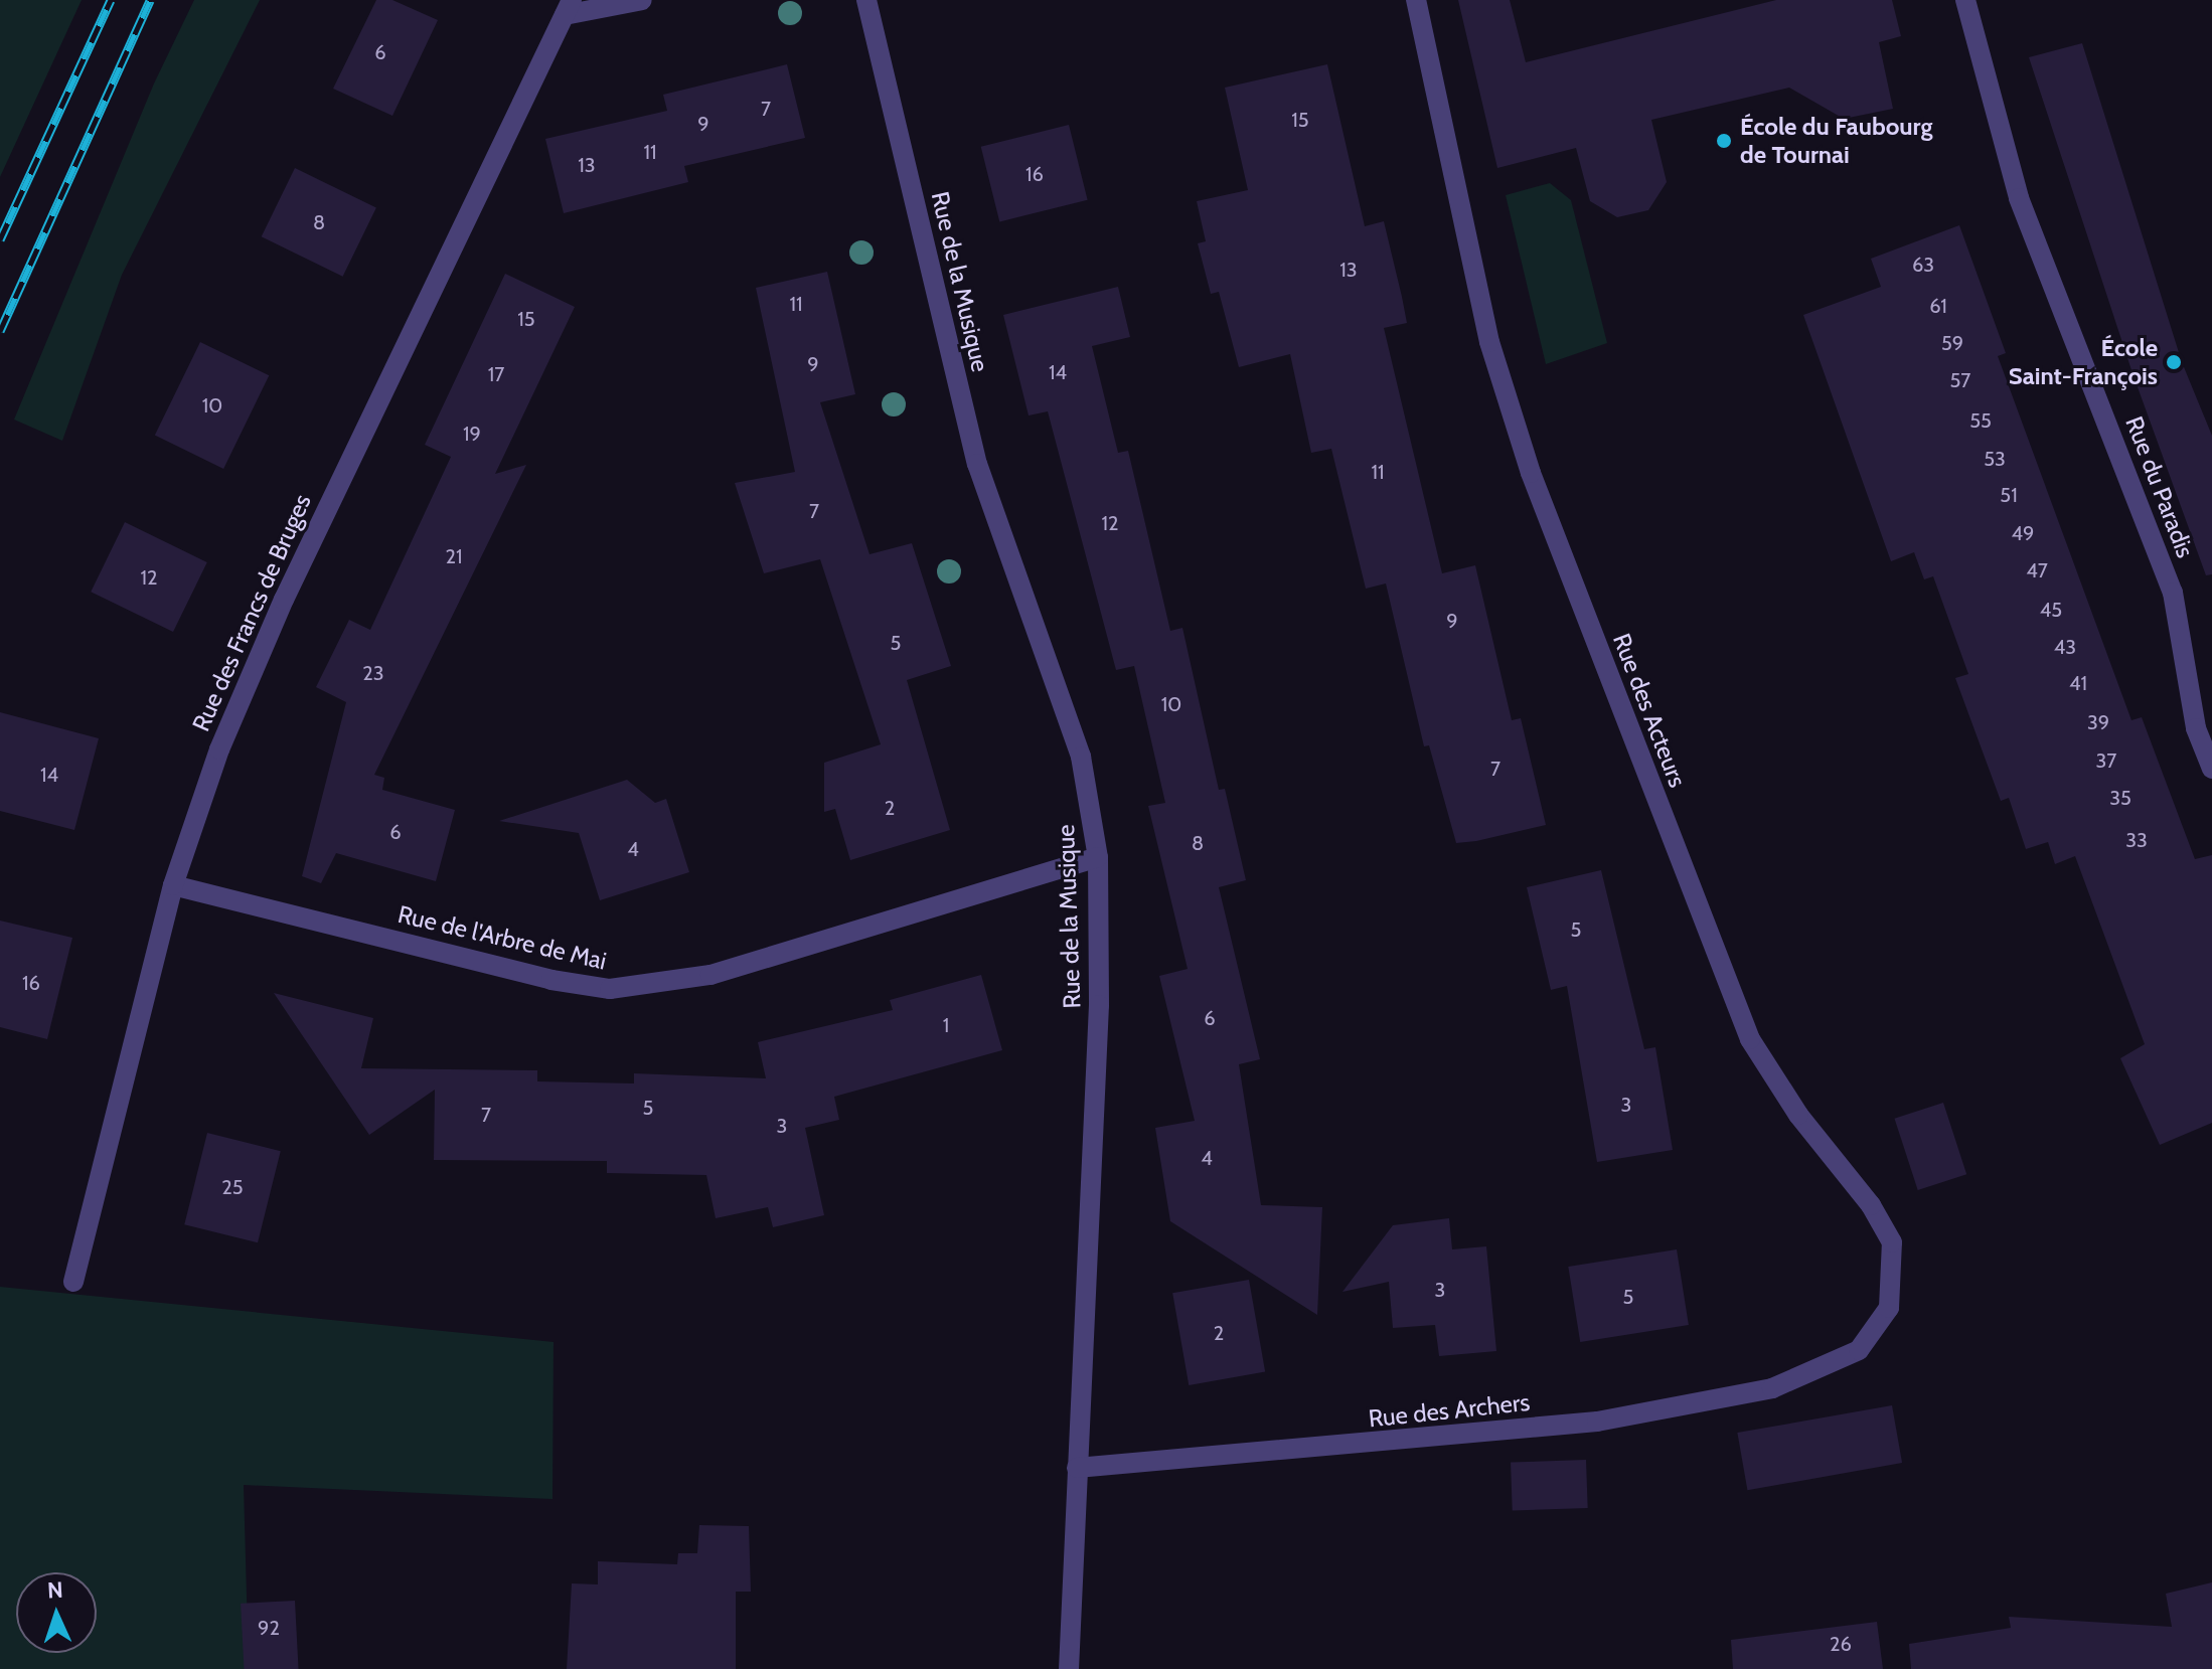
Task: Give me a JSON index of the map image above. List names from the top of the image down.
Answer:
{
  "streets": {
    "street": [
      "Rue de la Musique",
      "Rue du Paradis",
      "Rue des Francs de Bruges",
      "Rue des Acteurs",
      "Rue de l'Arbre de Mai",
      "Rue des Archers"
    ]
  },
  "crossings": [
    ["Rue de la Musique", "Rue de l'Arbre de Mai"],
    ["Rue de la Musique", "Rue des Archers"],
    ["Rue des Francs de Bruges", "Rue de l'Arbre de Mai"],
    ["Rue des Acteurs", "Rue des Archers"]
  ],
  "places": ["École du Faubourg de Tournai", "École Saint-François"],
  "house_numbers": [
    "6",
    "7",
    "15",
    "9",
    "11",
    "13",
    "16",
    "8",
    "63",
    "13",
    "11",
    "61",
    "15",
    "59",
    "9",
    "14",
    "17",
    "57",
    "10",
    "55",
    "19",
    "53",
    "11",
    "51",
    "7",
    "12",
    "49",
    "21",
    "47",
    "12",
    "45",
    "9",
    "5",
    "43",
    "23",
    "41",
    "10",
    "39",
    "37",
    "7",
    "14",
    "35",
    "2",
    "6",
    "33",
    "8",
    "4",
    "5",
    "16",
    "6",
    "1",
    "3",
    "5",
    "7",
    "3",
    "4",
    "25",
    "3",
    "5",
    "2",
    "92",
    "26"
  ],
  "north": "top"
}
